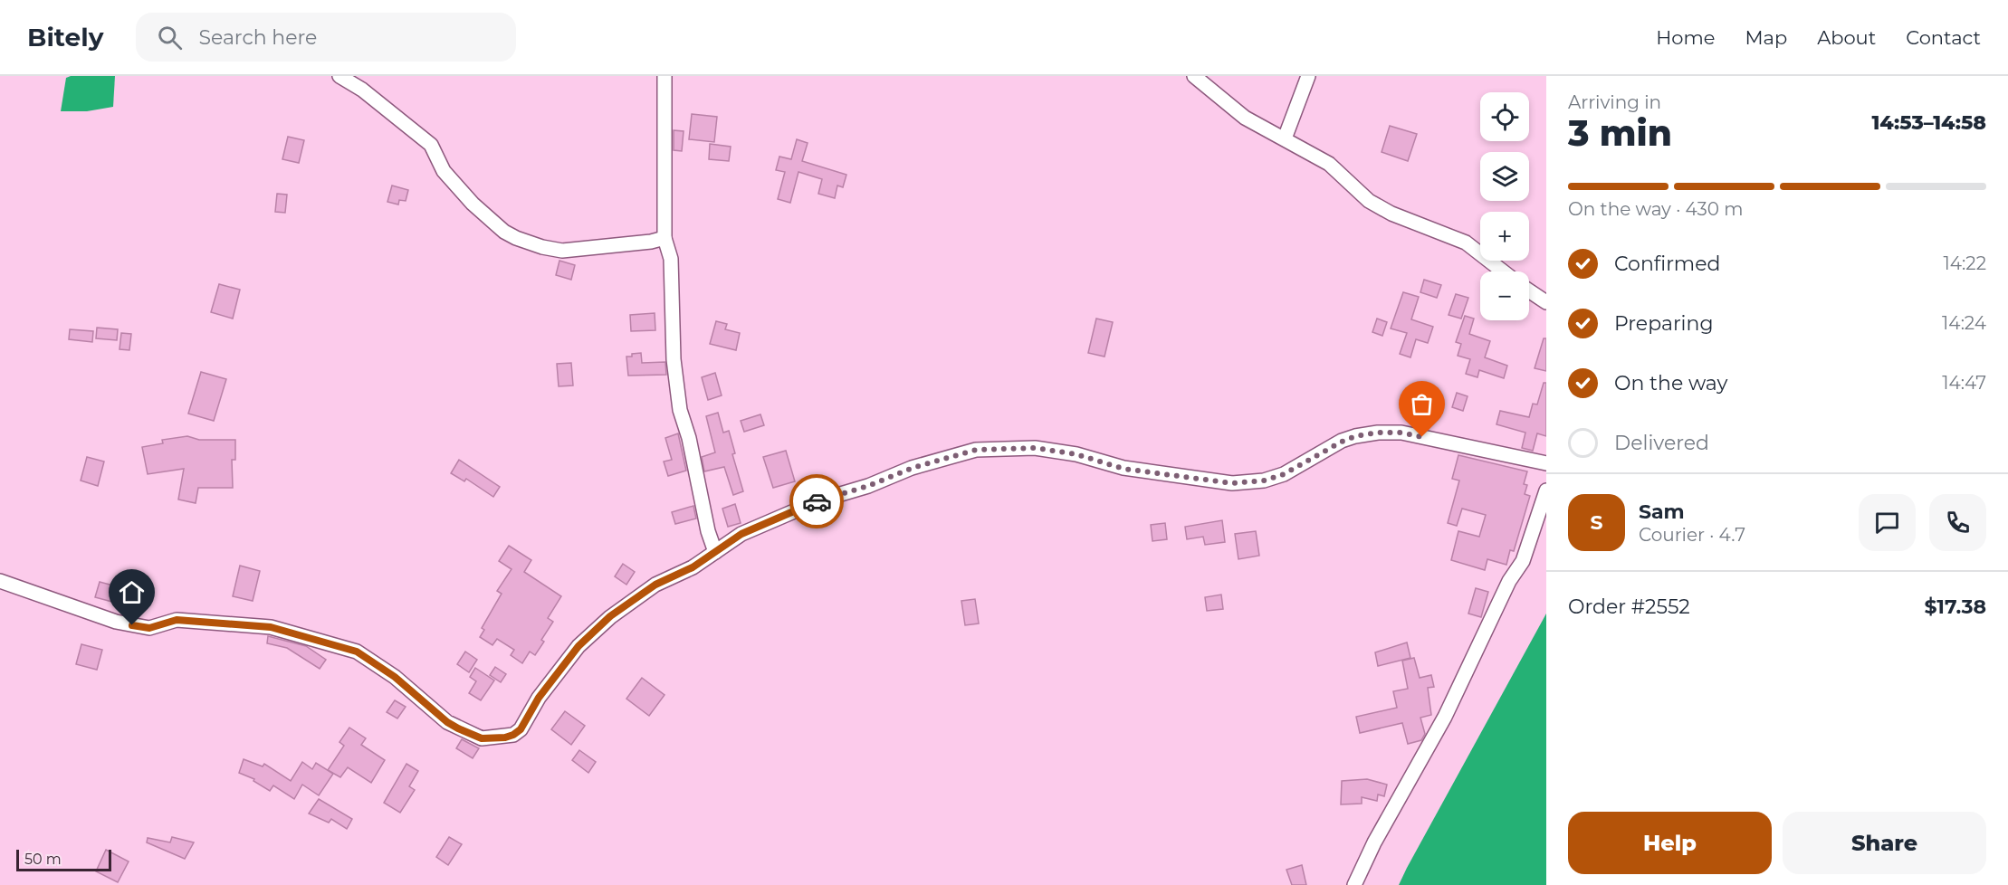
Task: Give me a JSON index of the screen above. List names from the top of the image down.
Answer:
{
  "scale_bar": "50 m",
  "page": {
    "header": "Bitely",
    "search": "Search here",
    "nav": [
      "Home",
      "Map",
      "About",
      "Contact"
    ],
    "heading": ["3 min", "Arriving in", "14:53–14:58"],
    "panel": [
      "Sam",
      "Courier · 4.7",
      "Order #2552",
      "$17.38"
    ],
    "map_buttons": ["+", "−"],
    "bar": "On the way · 430 m",
    "list": [
      ["Confirmed", "14:22"],
      ["Preparing", "14:24"],
      ["On the way", "14:47"],
      "Delivered"
    ],
    "round": "S",
    "buttons": ["Help", "Share"],
    "scale": "50 m"
  }
}
